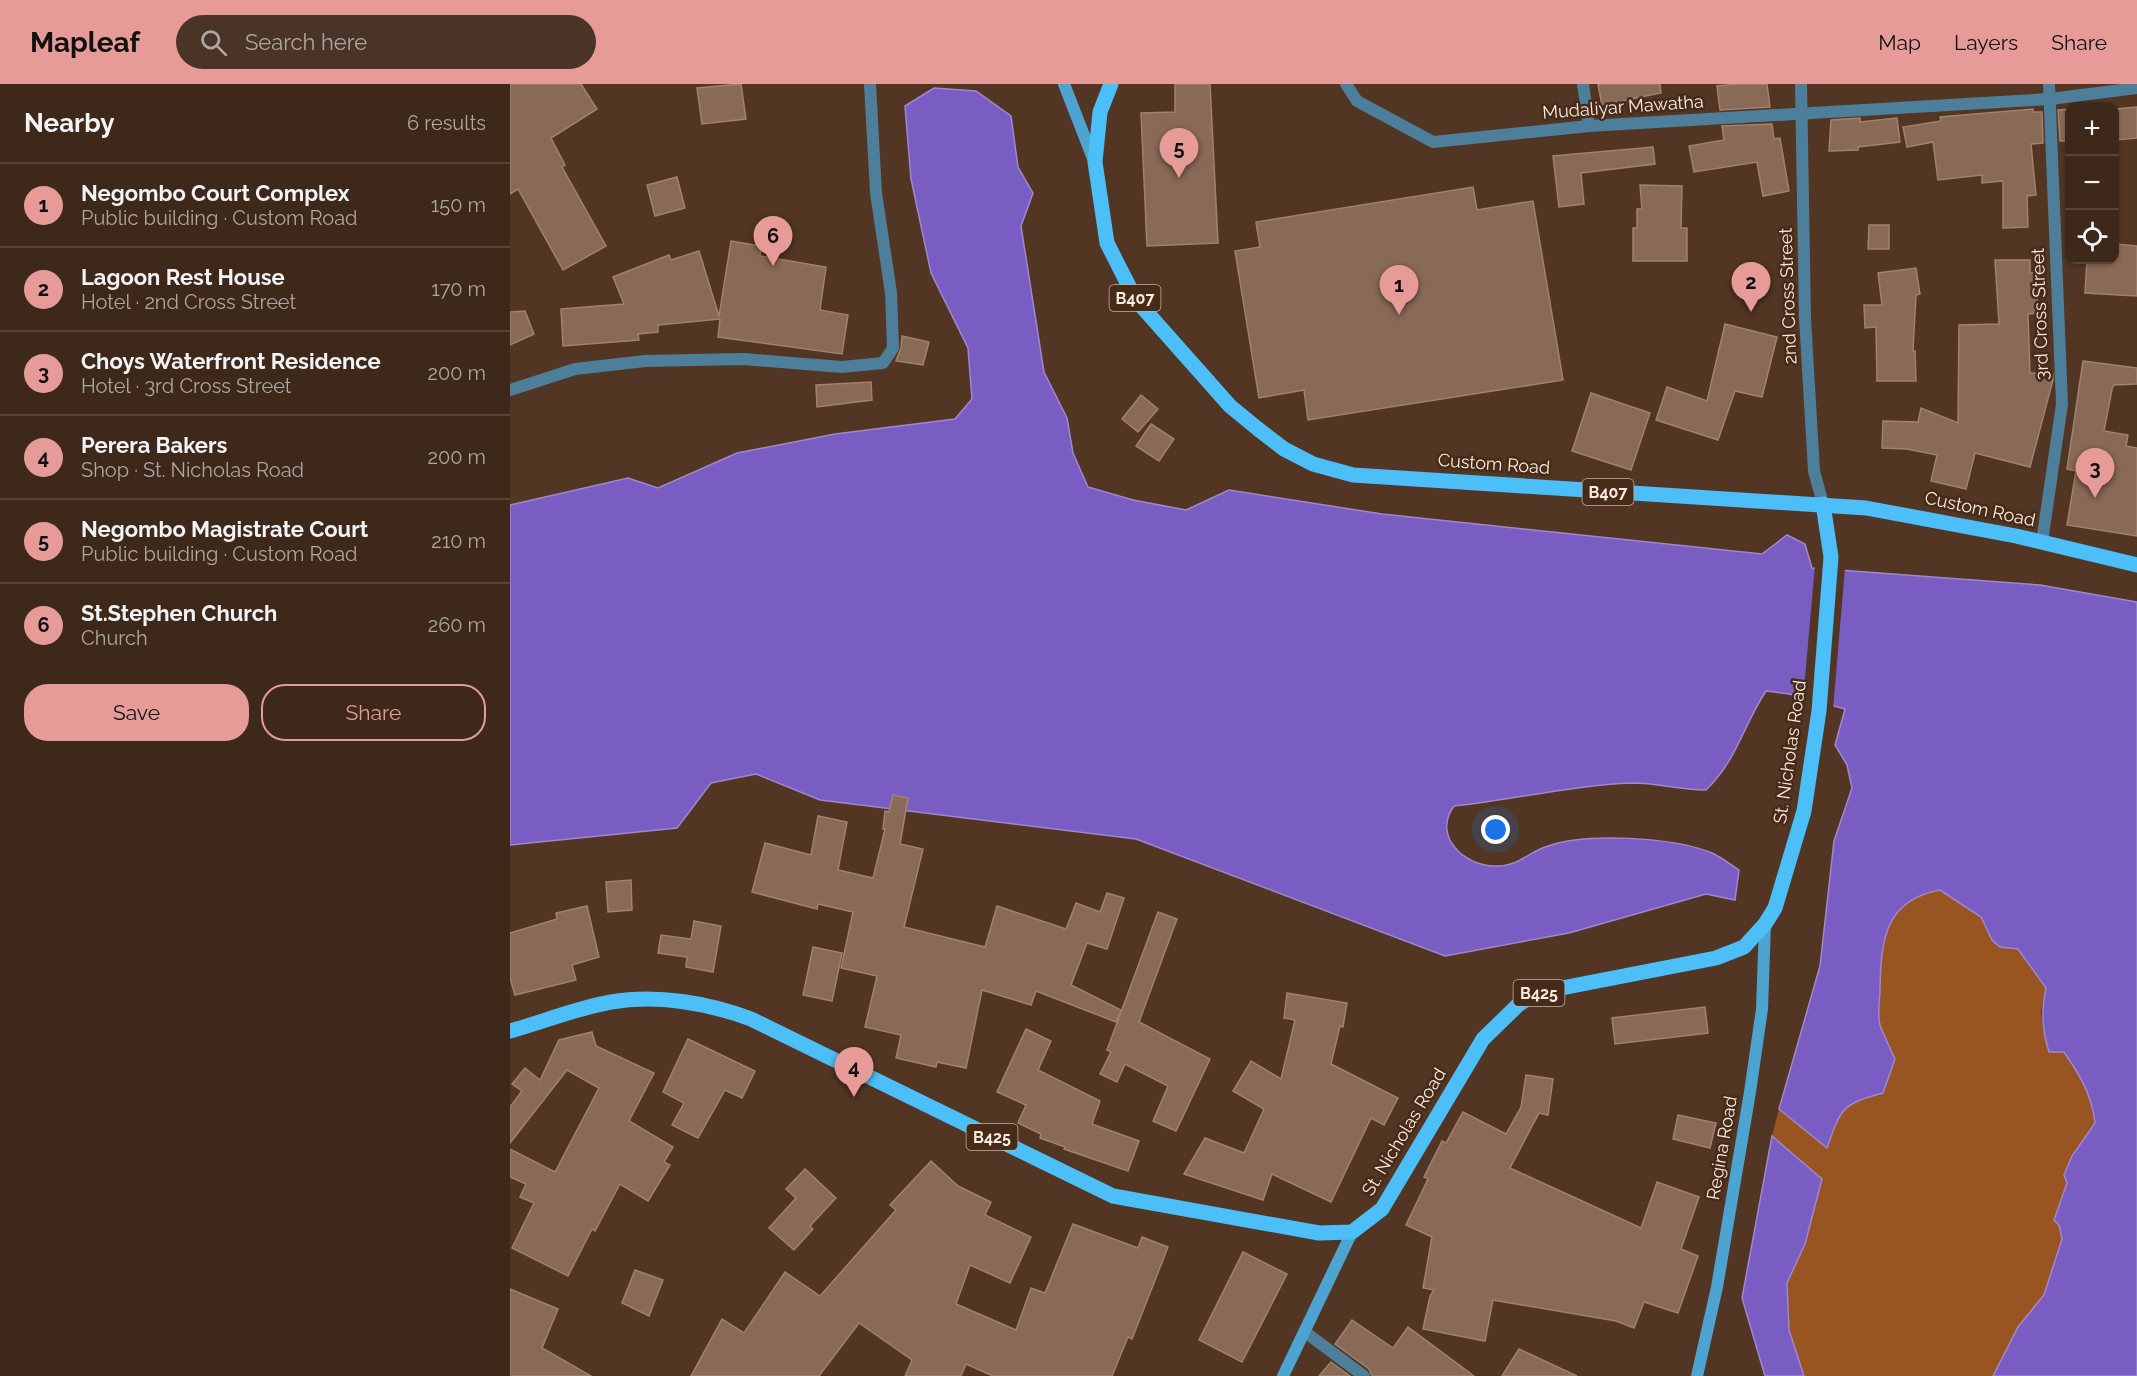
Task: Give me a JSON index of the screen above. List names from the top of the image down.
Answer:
{
  "streets": {
    "main road": [
      "B407",
      "Custom Road",
      "St. Nicholas Road",
      "B425"
    ],
    "street": [
      "Mudaliyar Mawatha",
      "2nd Cross Street",
      "3rd Cross Street",
      "Regina Road"
    ]
  },
  "crossings": [
    ["Mudaliyar Mawatha", "2nd Cross Street"],
    ["Mudaliyar Mawatha", "3rd Cross Street"],
    ["2nd Cross Street", "Custom Road"],
    ["2nd Cross Street", "St. Nicholas Road"],
    ["3rd Cross Street", "Custom Road"],
    ["Custom Road", "St. Nicholas Road"],
    ["St. Nicholas Road", "B425"],
    ["St. Nicholas Road", "Regina Road"]
  ],
  "page": {
    "header": "Mapleaf",
    "search": "Search here",
    "nav": ["Map", "Layers", "Share"],
    "heading": ["Nearby", "6 results"],
    "map_buttons": ["+", "−"],
    "pins": [
      "5",
      "6",
      "2",
      "1",
      "3",
      "4"
    ],
    "list": [
      {
        "mark": "1",
        "name": "Negombo Court Complex",
        "note": "Public building · Custom Road",
        "value": "150 m"
      },
      {
        "mark": "2",
        "name": "Lagoon Rest House",
        "note": "Hotel · 2nd Cross Street",
        "value": "170 m"
      },
      {
        "mark": "3",
        "name": "Choys Waterfront Residence",
        "note": "Hotel · 3rd Cross Street",
        "value": "200 m"
      },
      {
        "mark": "4",
        "name": "Perera Bakers",
        "note": "Shop · St. Nicholas Road",
        "value": "200 m"
      },
      {
        "mark": "5",
        "name": "Negombo Magistrate Court",
        "note": "Public building · Custom Road",
        "value": "210 m"
      },
      {
        "mark": "6",
        "name": "St.Stephen Church",
        "note": "Church",
        "value": "260 m"
      }
    ],
    "buttons": ["Save", "Share"]
  }
}
